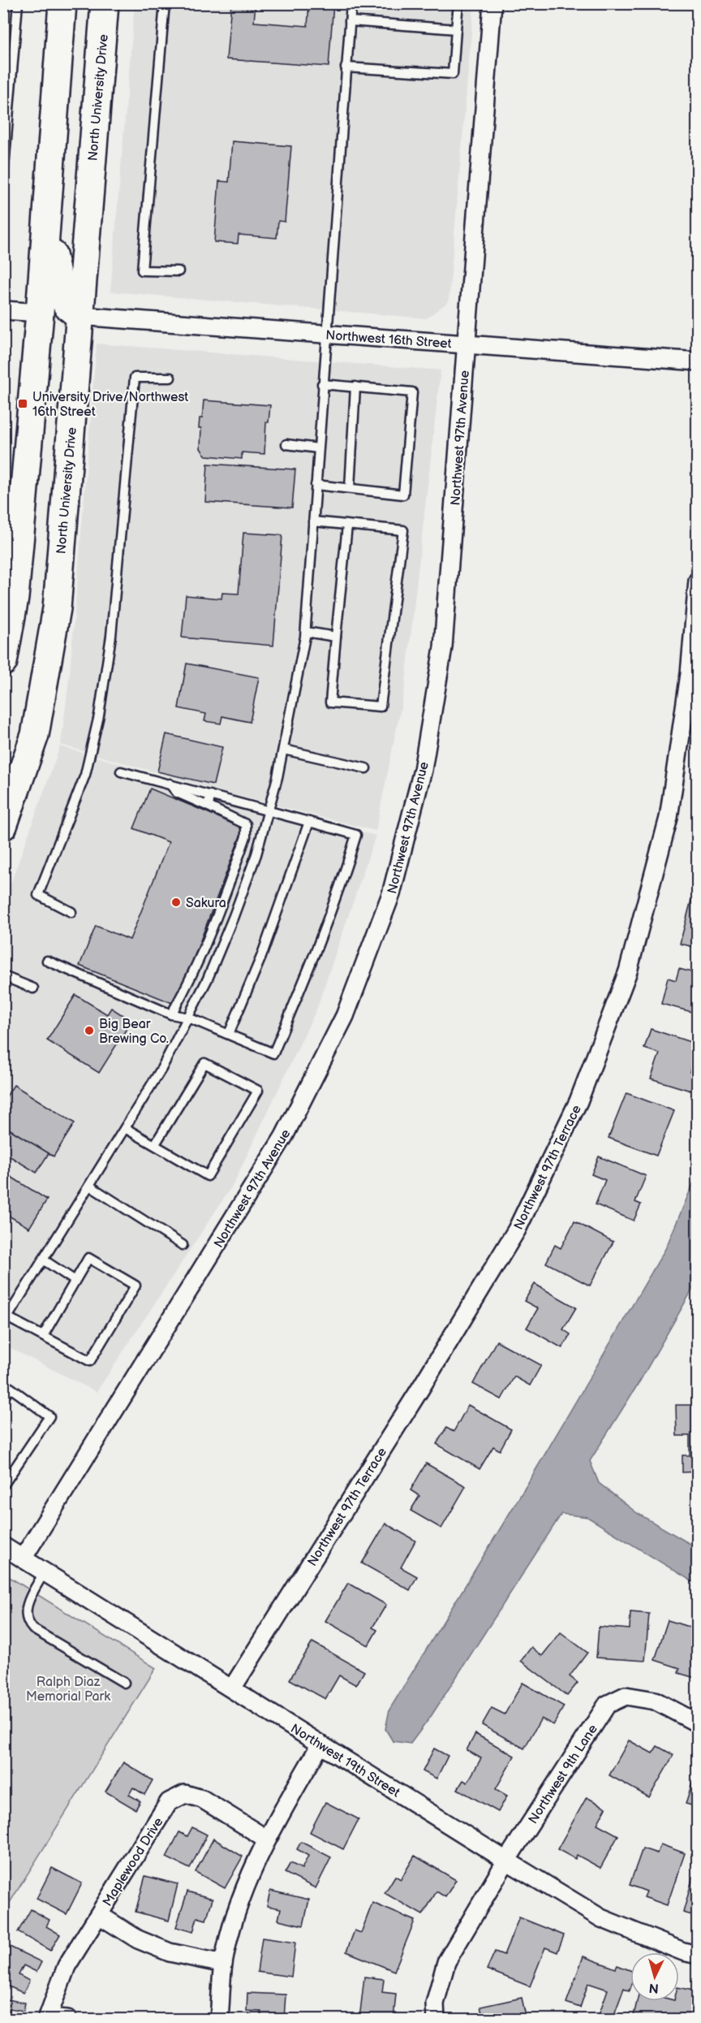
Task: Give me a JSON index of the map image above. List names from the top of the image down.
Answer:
{
  "streets": {
    "main road": ["North University Drive"],
    "street": [
      "Northwest 16th Street",
      "Northwest 97th Avenue",
      "Northwest 97th Terrace",
      "Northwest 19th Street",
      "Northwest 9th Lane",
      "Maplewood Drive"
    ]
  },
  "crossings": [
    ["North University Drive", "Northwest 16th Street"],
    ["Northwest 16th Street", "Northwest 97th Avenue"],
    ["Northwest 97th Avenue", "Northwest 19th Street"],
    ["Northwest 97th Terrace", "Northwest 19th Street"],
    ["Northwest 19th Street", "Northwest 9th Lane"]
  ],
  "parks": ["Ralph Diaz Memorial Park"],
  "places": {
    "transit": ["University Drive/Northwest 16th Street"],
    "other": ["Sakura", "Big Bear Brewing Co."]
  },
  "north": "bottom"
}
